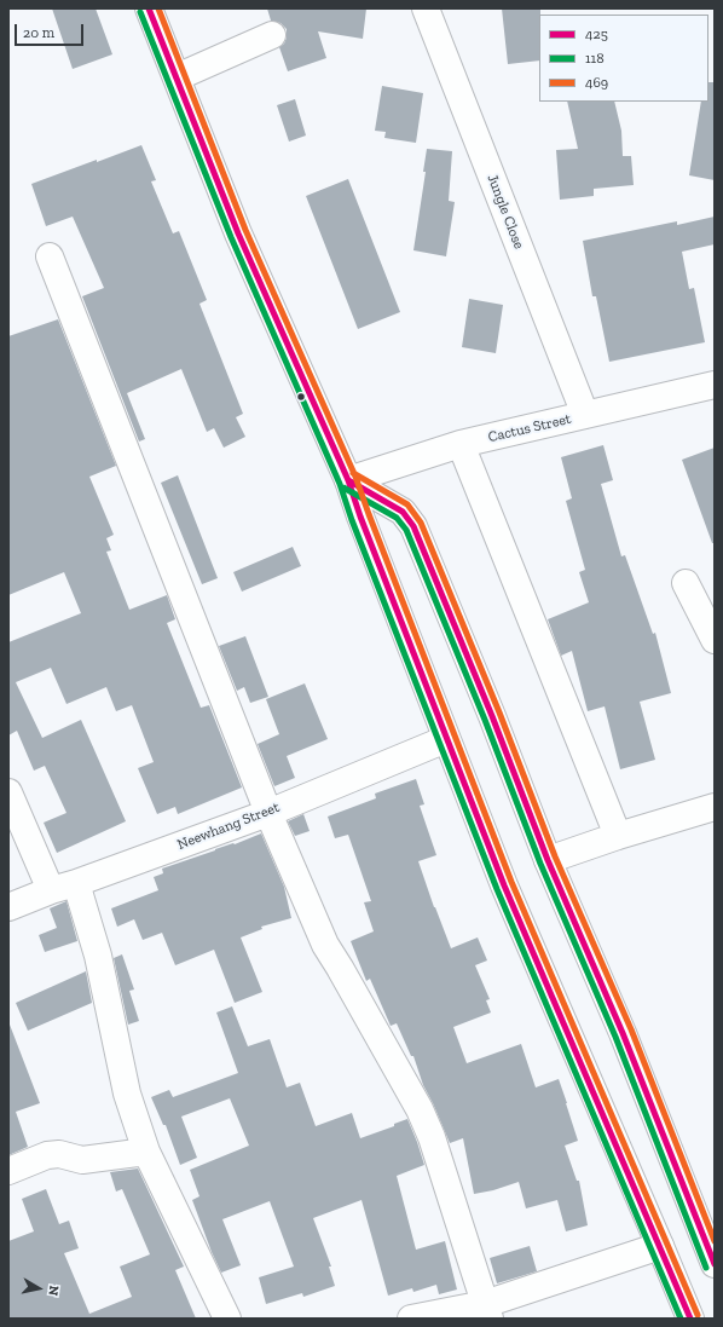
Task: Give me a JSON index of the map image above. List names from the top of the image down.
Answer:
{
  "streets": {
    "street": ["Jungle Close", "Cactus Street", "Neewhang Street"]
  },
  "crossings": [
    ["Jungle Close", "Cactus Street"]
  ],
  "lines": ["transit line 425", "transit line 469", "transit line 118"],
  "legend": ["425", "118", "469"],
  "scale_bar": "20 m",
  "north": "right"
}
